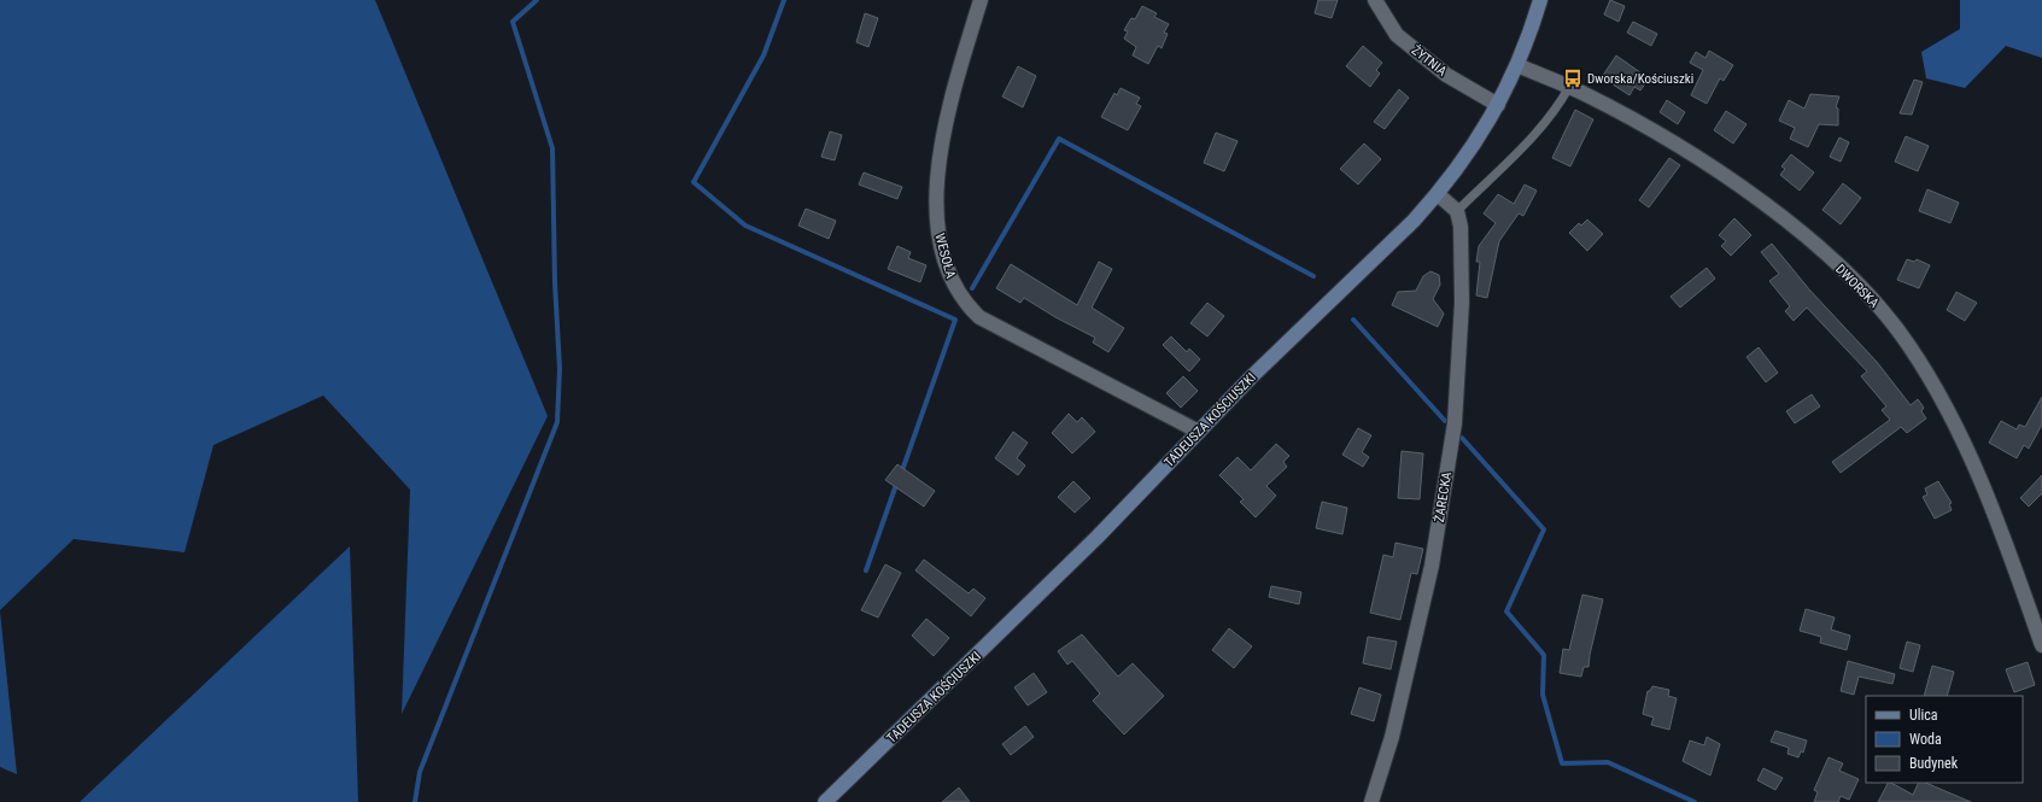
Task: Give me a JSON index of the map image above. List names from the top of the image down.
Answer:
{
  "streets": {
    "main road": ["TADEUSZA KOŚCIUSZKI"],
    "street": [
      "ŻYTNIA",
      "WESOŁA",
      "DWORSKA",
      "ŻARECKA"
    ]
  },
  "crossings": [
    ["ŻYTNIA", "TADEUSZA KOŚCIUSZKI"],
    ["WESOŁA", "TADEUSZA KOŚCIUSZKI"],
    ["DWORSKA", "TADEUSZA KOŚCIUSZKI"]
  ],
  "places": {
    "bus stop": ["Dworska/Kościuszki"]
  },
  "legend": ["Ulica", "Woda", "Budynek"]
}
